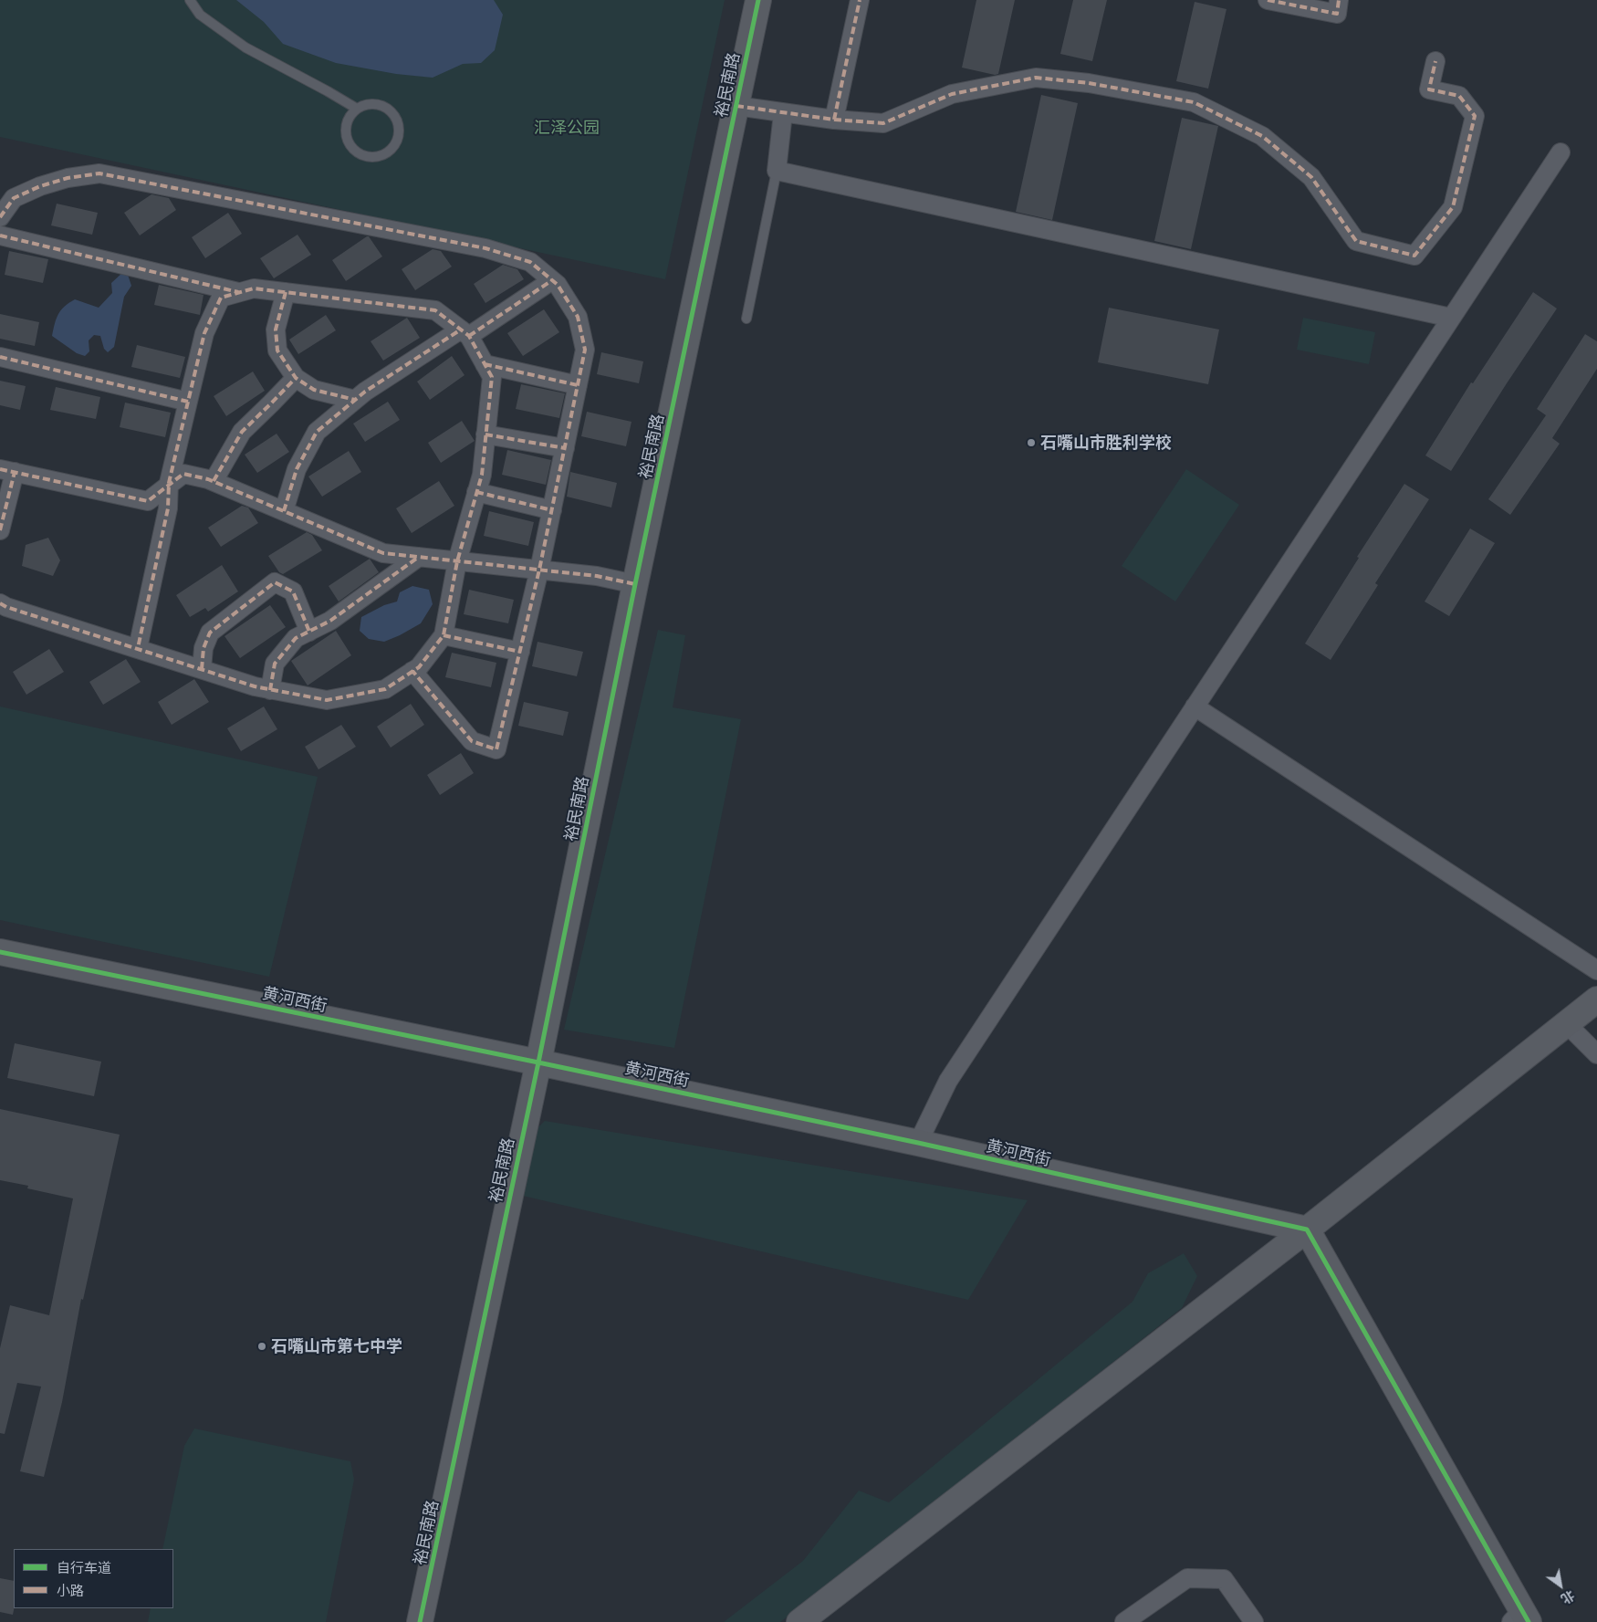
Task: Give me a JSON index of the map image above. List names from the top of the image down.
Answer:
{
  "streets": {
    "street": ["裕民南路", "黄河西街"]
  },
  "crossings": [
    ["裕民南路", "黄河西街"]
  ],
  "parks": ["汇泽公园"],
  "places": ["石嘴山市胜利学校", "石嘴山市第七中学"],
  "legend": ["自行车道", "小路"],
  "north": "bottom right"
}
